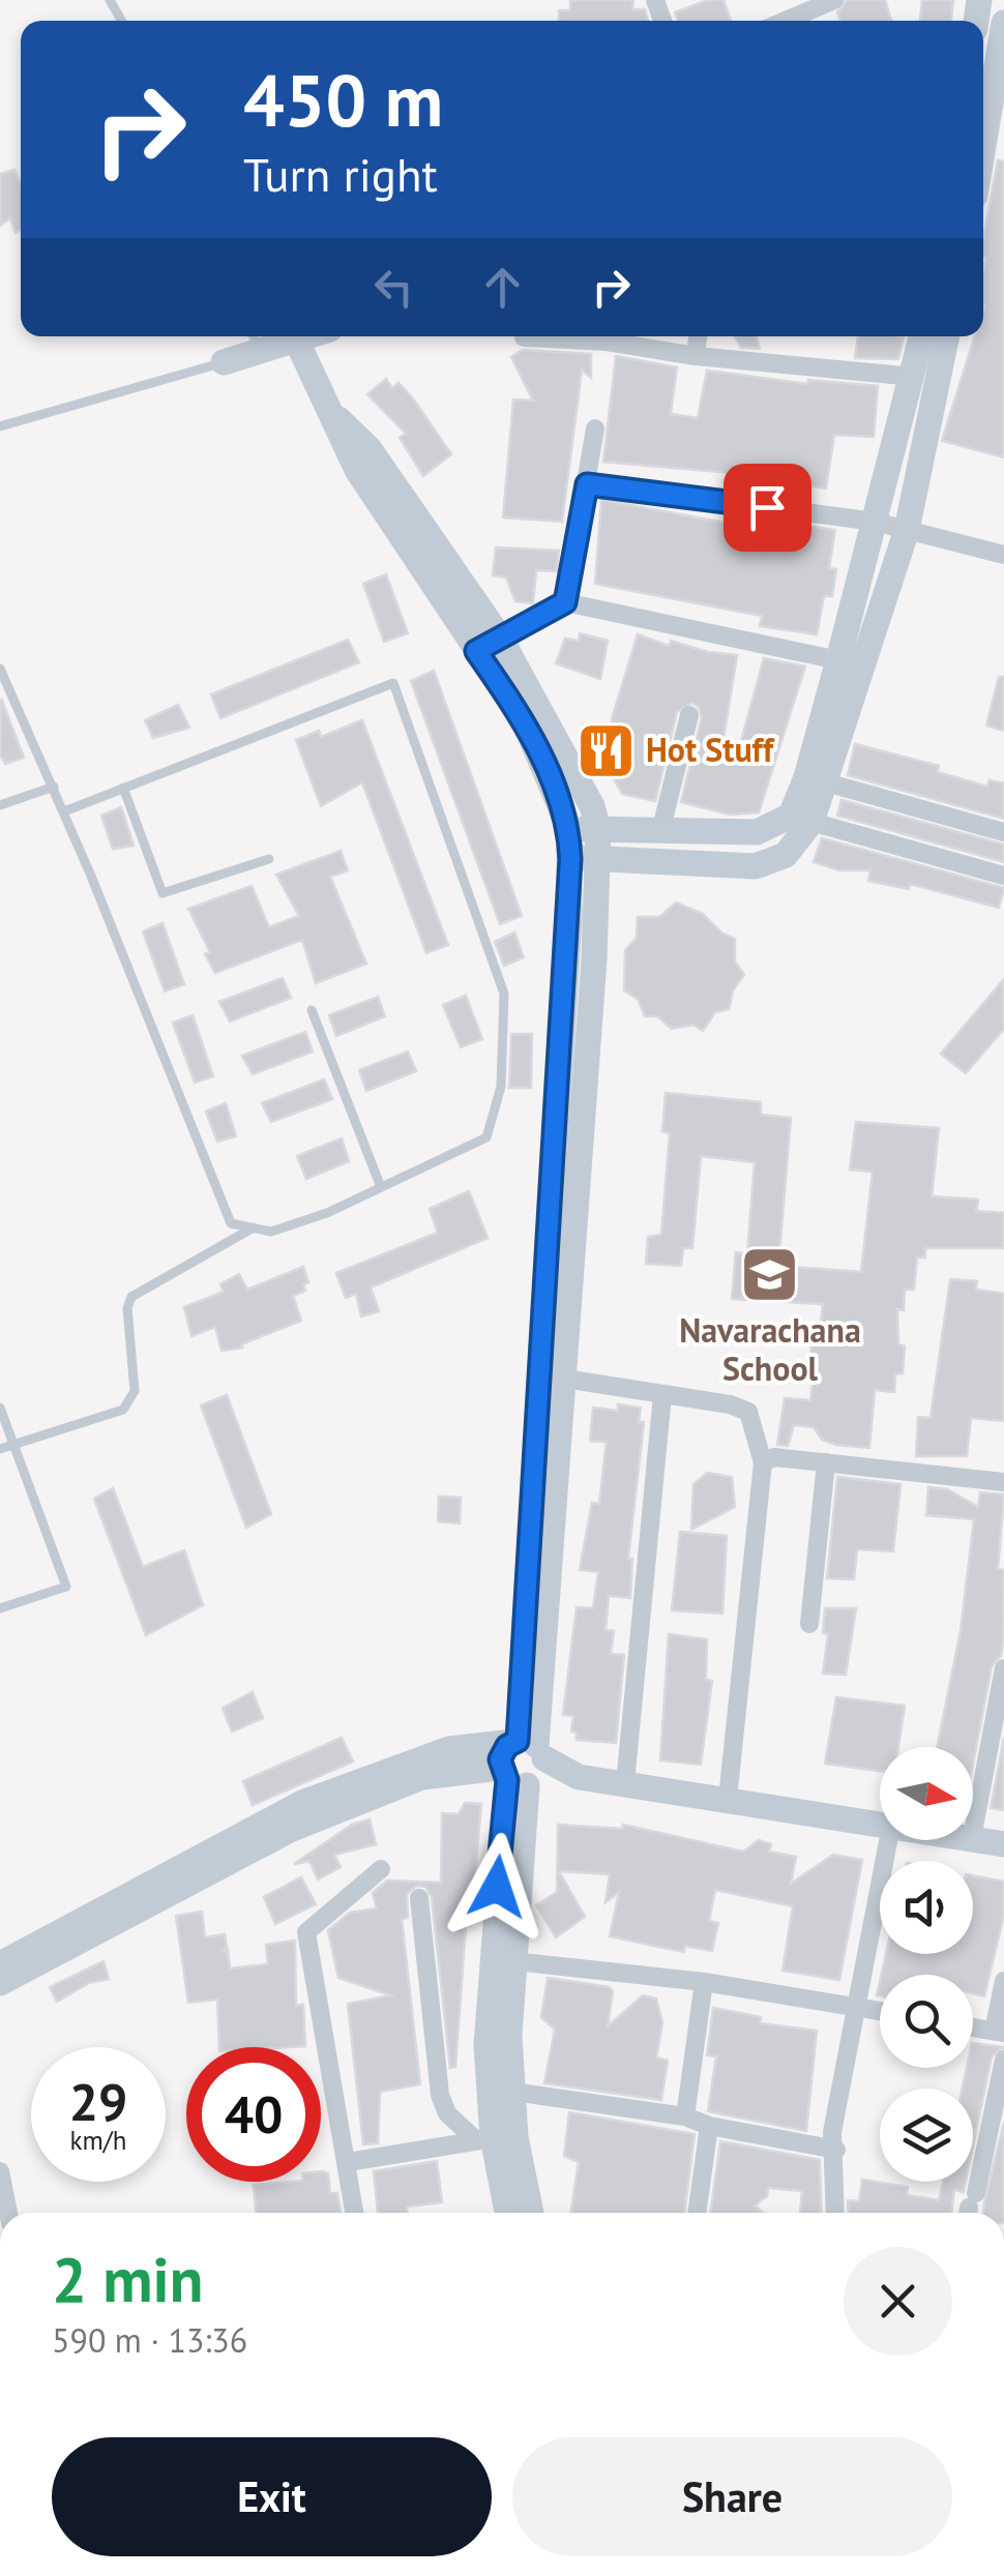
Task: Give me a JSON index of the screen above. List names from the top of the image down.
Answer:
{
  "places": {
    "restaurant": ["Hot Stuff"],
    "school or university": ["Navarachana School"]
  },
  "north": "right",
  "page": {
    "turn": ["450 m", "Turn right"],
    "speed": "29 km/h",
    "limit": "40",
    "heading": ["2 min", "590 m · 13:36"],
    "buttons": ["Exit", "Share"]
  }
}
